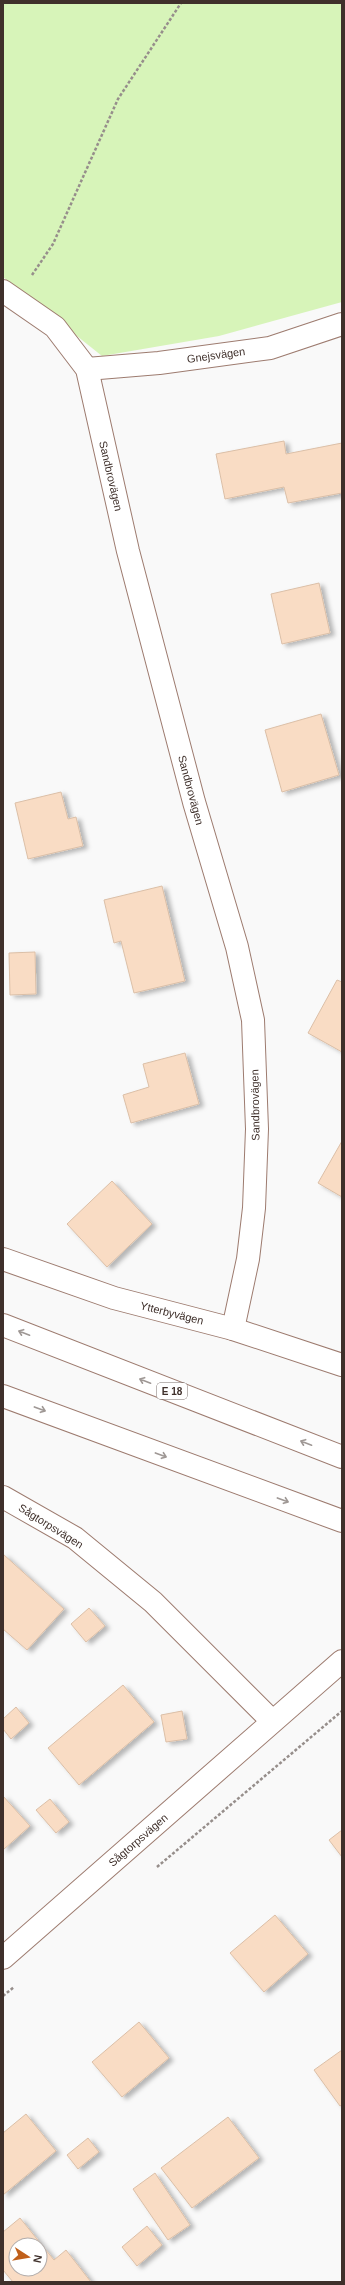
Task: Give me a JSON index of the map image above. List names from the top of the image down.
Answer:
{
  "streets": {
    "main road": [
      "Gnejsvägen",
      "Sandbrovägen",
      "Ytterbyvägen",
      "E 18",
      "Sågtorpsvägen"
    ]
  },
  "crossings": [
    ["Gnejsvägen", "Sandbrovägen"],
    ["Sandbrovägen", "Ytterbyvägen"]
  ],
  "north": "right"
}
